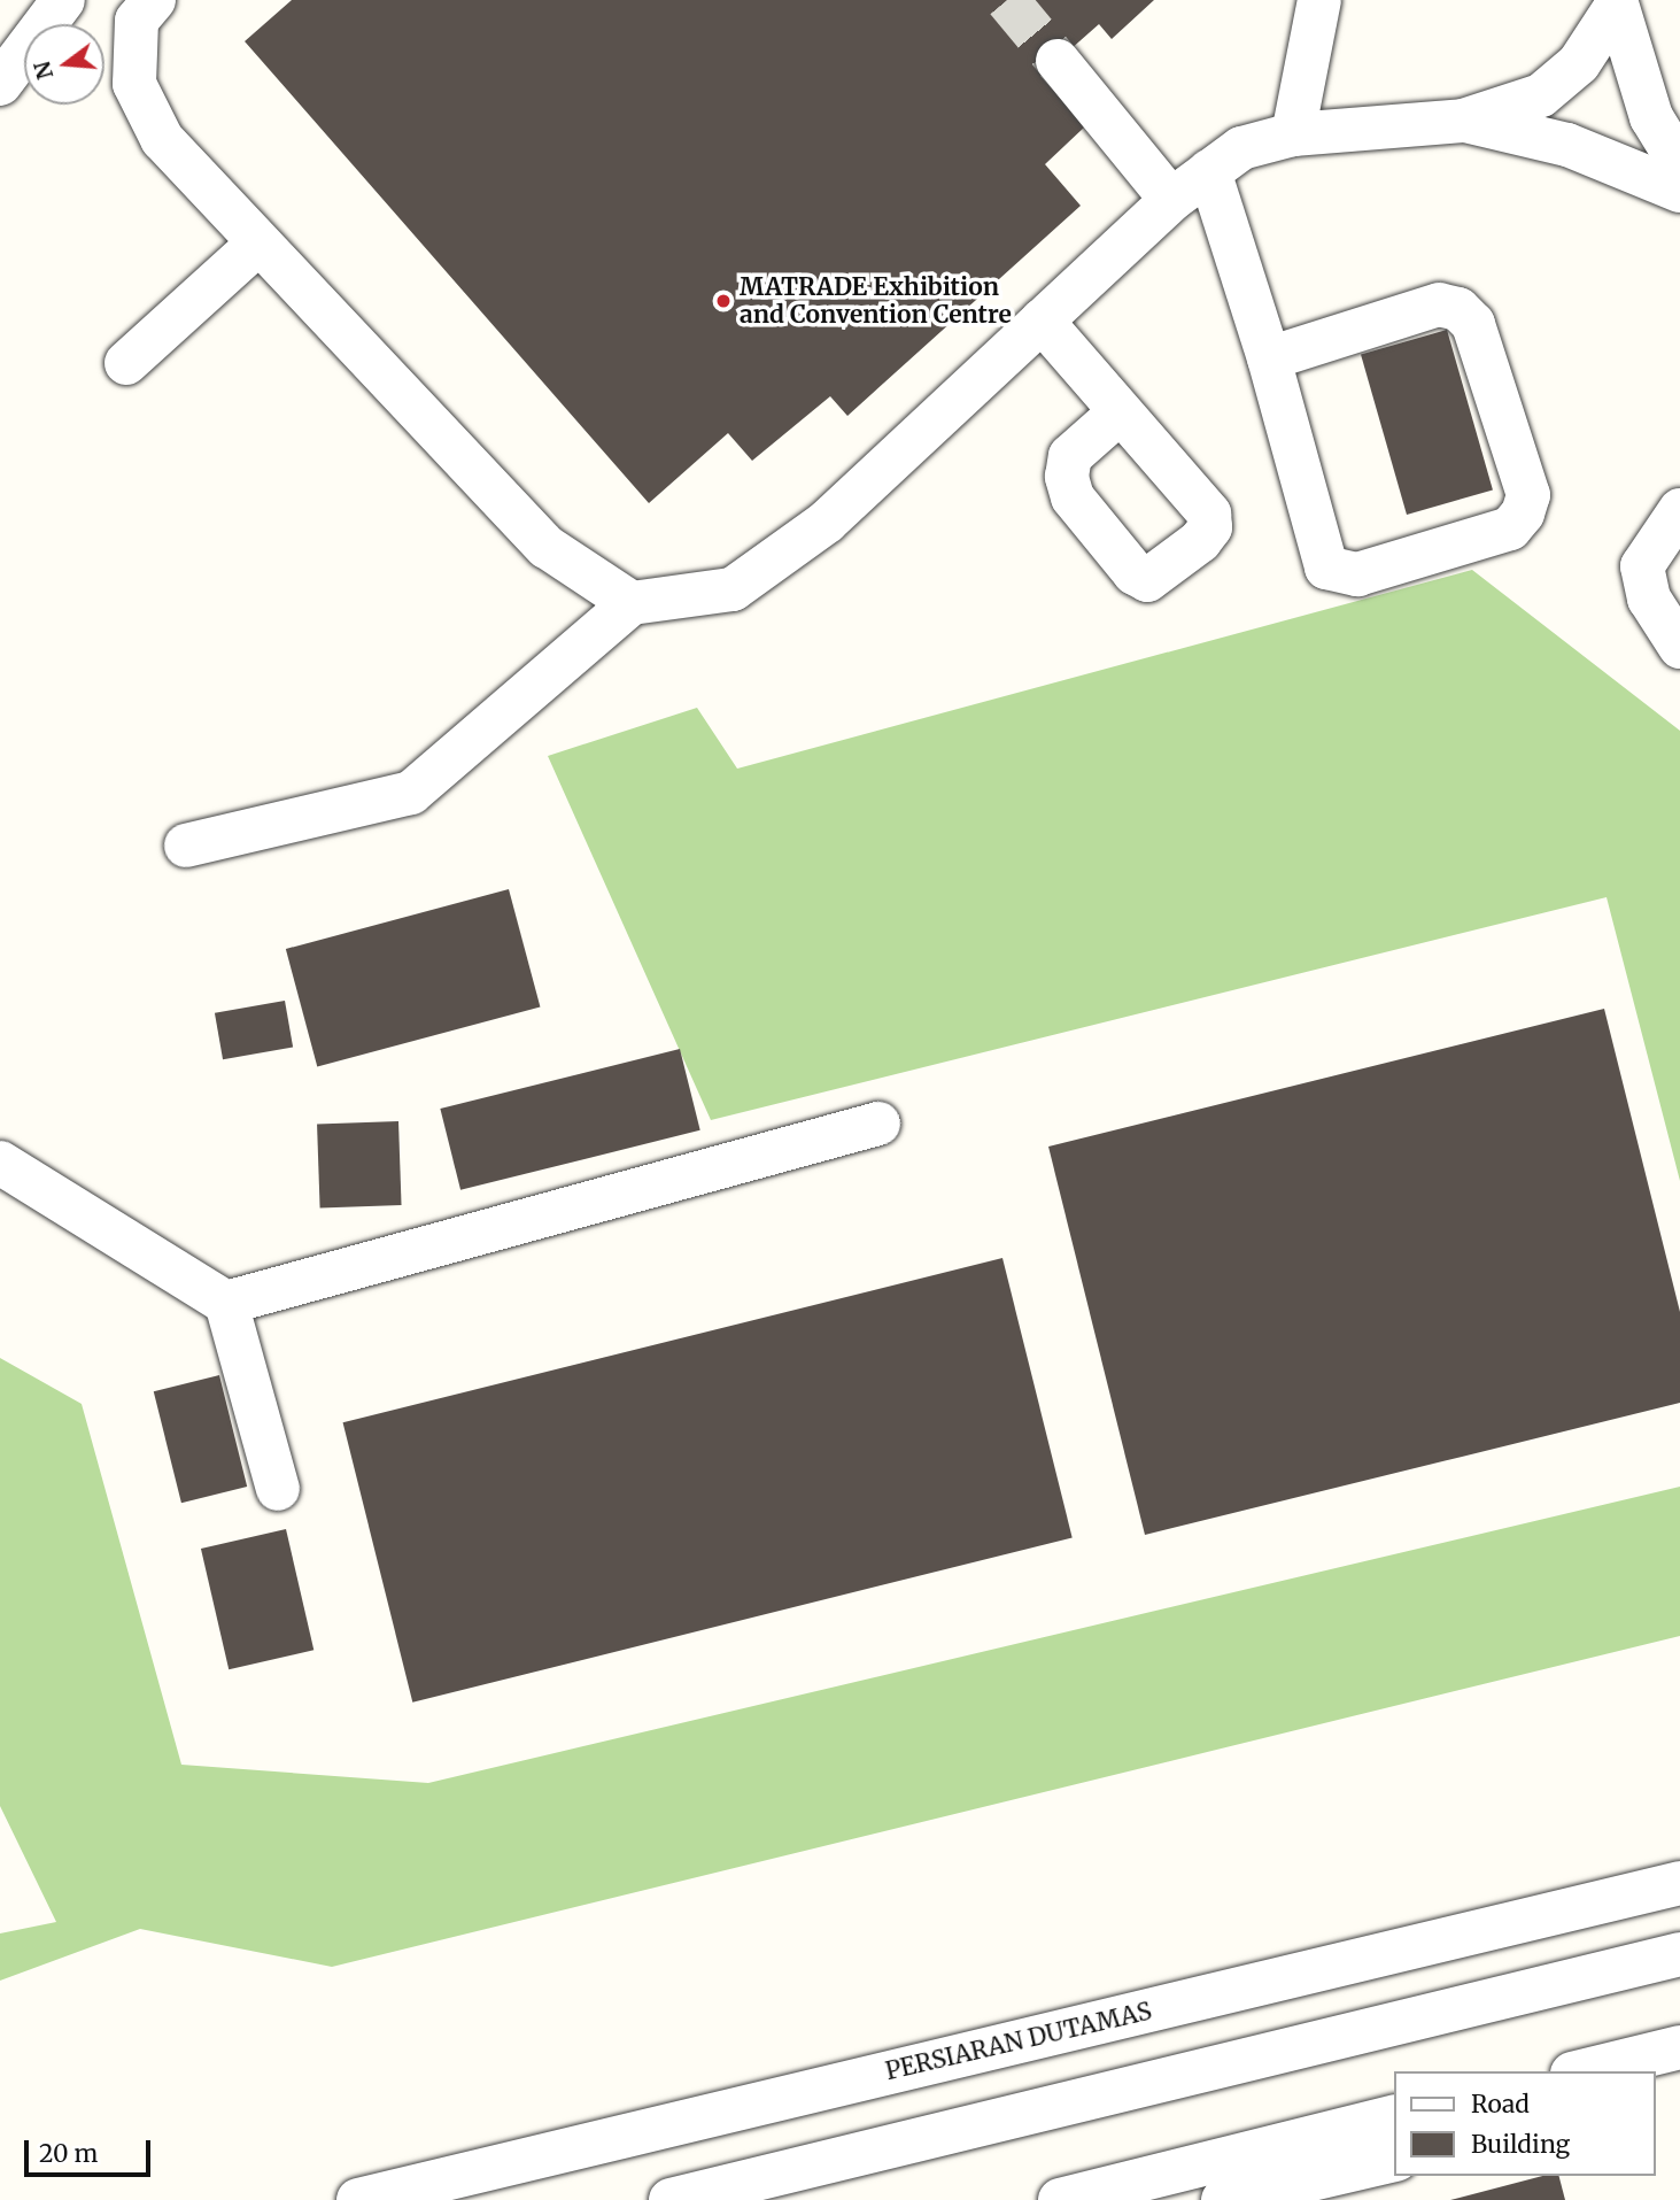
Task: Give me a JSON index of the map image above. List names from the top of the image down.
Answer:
{
  "streets": {
    "street": ["PERSIARAN DUTAMAS"]
  },
  "places": ["MATRADE Exhibition and Convention Centre"],
  "legend": ["Road", "Building"],
  "scale_bar": "20 m",
  "north": "left"
}
